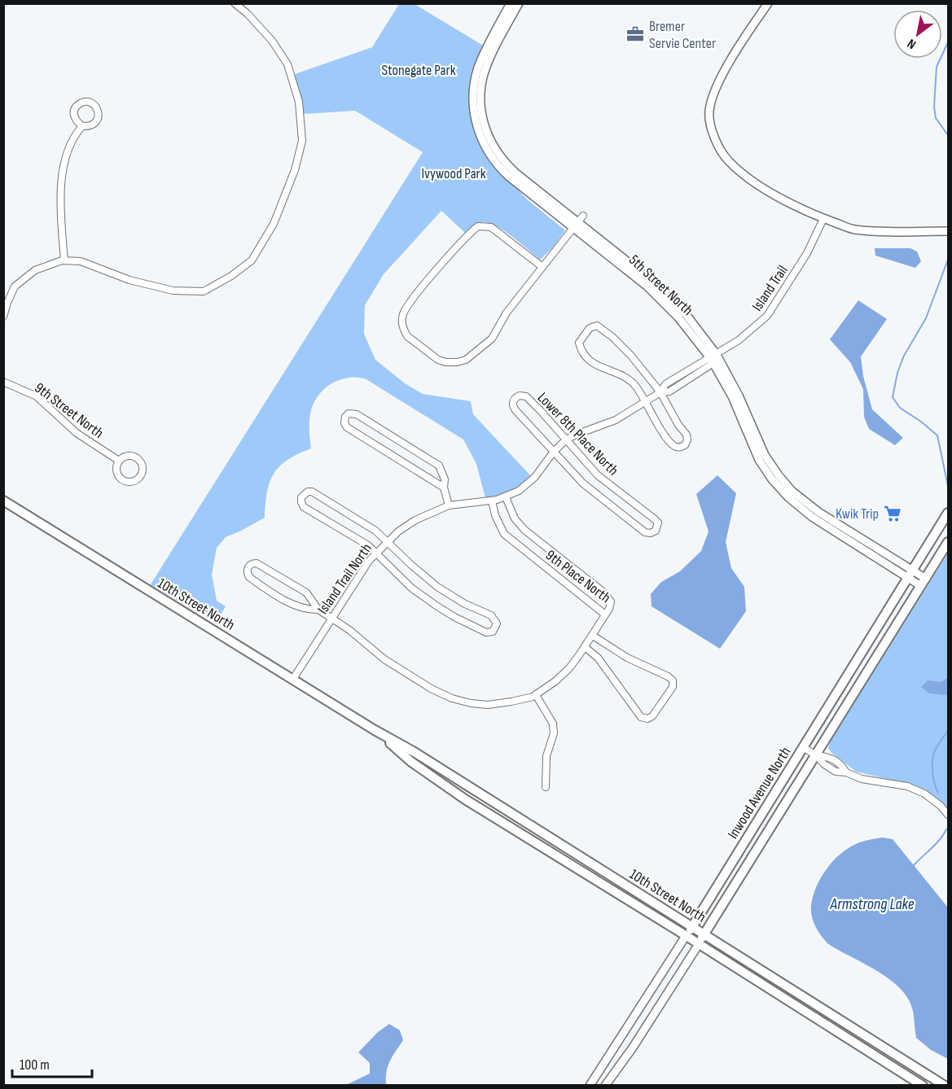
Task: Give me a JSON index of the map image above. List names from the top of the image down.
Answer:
{
  "streets": {
    "main road": ["10th Street North", "Inwood Avenue North"],
    "street": [
      "5th Street North",
      "Island Trail",
      "9th Street North",
      "Lower 8th Place North",
      "9th Place North",
      "Island Trail North"
    ]
  },
  "crossings": [
    ["5th Street North", "Island Trail"],
    ["5th Street North", "Island Trail North"],
    ["5th Street North", "Inwood Avenue North"],
    ["Island Trail", "Island Trail North"],
    ["Lower 8th Place North", "Island Trail North"],
    ["9th Place North", "Island Trail North"],
    ["Island Trail North", "10th Street North"],
    ["10th Street North", "Inwood Avenue North"]
  ],
  "water": ["Armstrong Lake"],
  "parks": ["Stonegate Park", "Ivywood Park"],
  "places": {
    "office": ["Bremer Servie Center"],
    "supermarket": ["Kwik Trip"]
  },
  "scale_bar": "100 m",
  "north": "bottom left"
}
